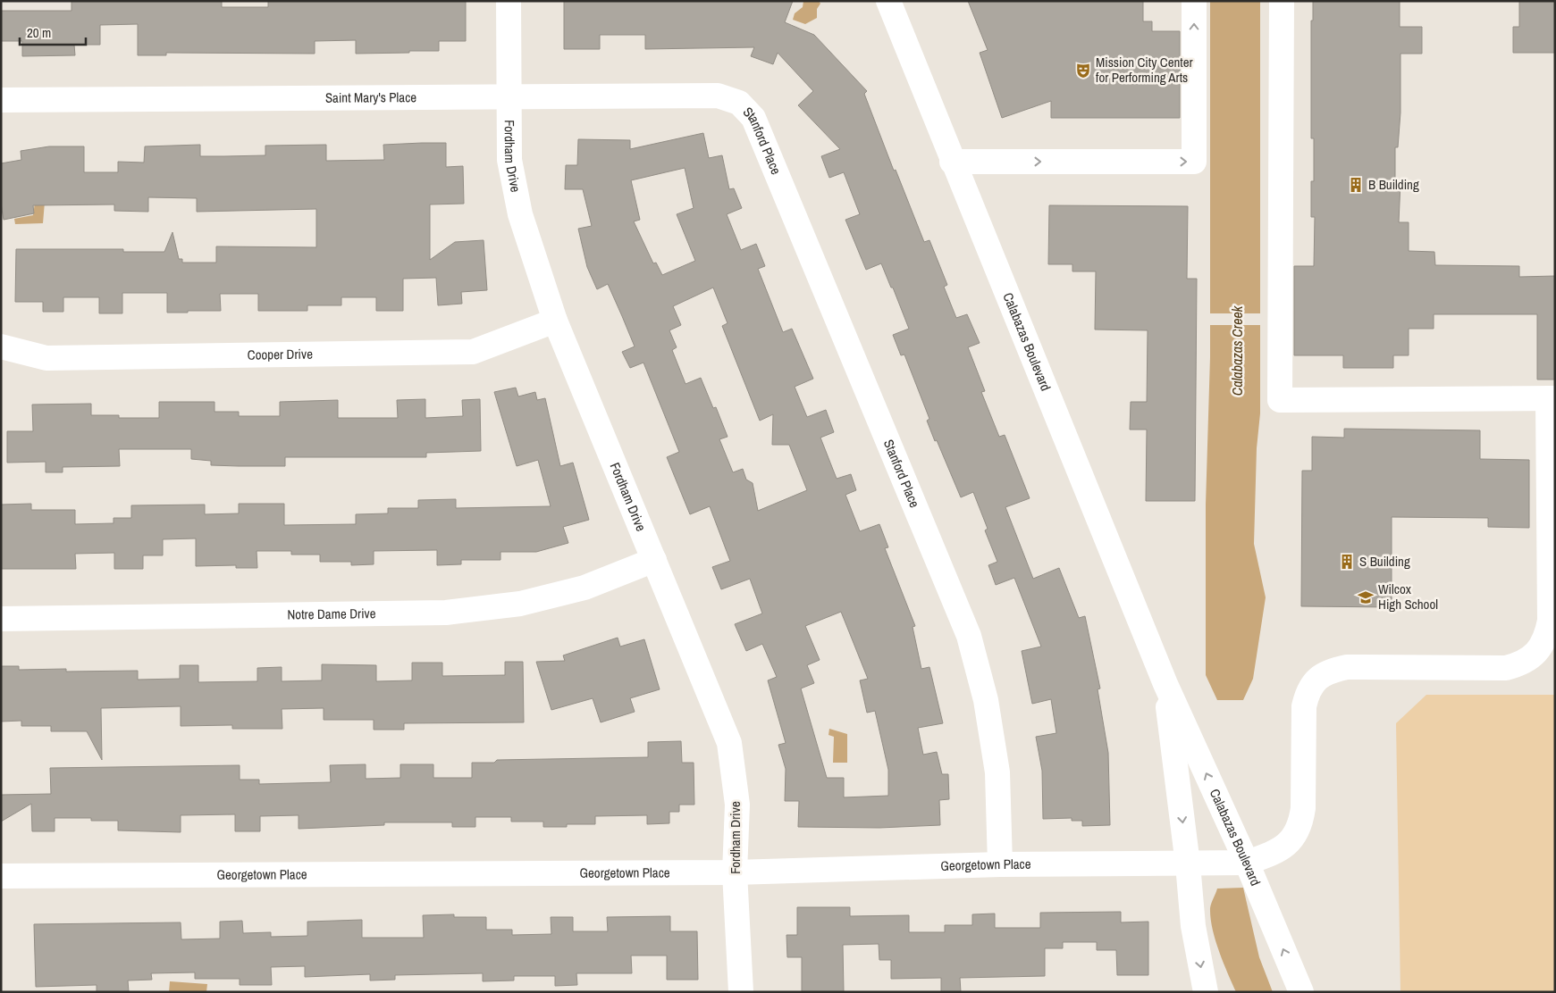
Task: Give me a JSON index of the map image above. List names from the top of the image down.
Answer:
{
  "streets": {
    "street": [
      "Saint Mary's Place",
      "Stanford Place",
      "Fordham Drive",
      "Calabazas Boulevard",
      "Cooper Drive",
      "Notre Dame Drive",
      "Georgetown Place"
    ]
  },
  "crossings": [
    ["Saint Mary's Place", "Stanford Place"],
    ["Saint Mary's Place", "Fordham Drive"],
    ["Stanford Place", "Georgetown Place"],
    ["Fordham Drive", "Cooper Drive"],
    ["Fordham Drive", "Notre Dame Drive"],
    ["Fordham Drive", "Georgetown Place"],
    ["Calabazas Boulevard", "Georgetown Place"]
  ],
  "water": ["Calabazas Creek"],
  "places": {
    "theatre": ["Mission City Center for Performing Arts"],
    "building": ["B Building", "S Building"],
    "school or university": ["Wilcox High School"]
  },
  "scale_bar": "20 m"
}
